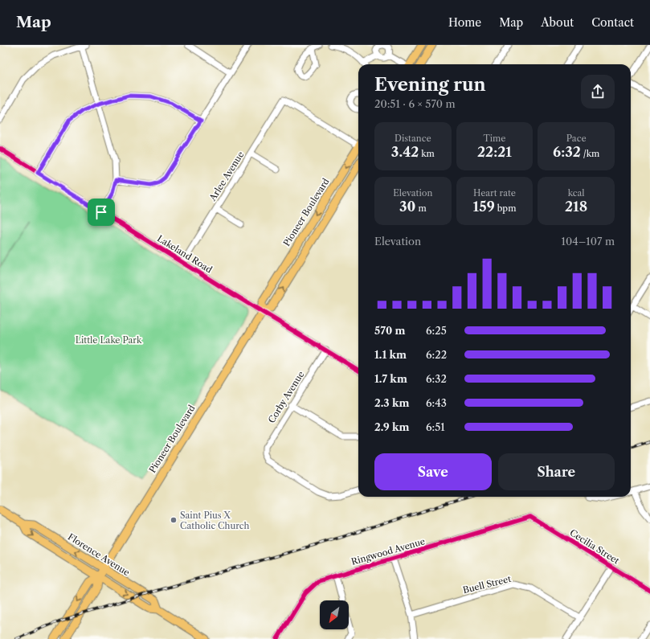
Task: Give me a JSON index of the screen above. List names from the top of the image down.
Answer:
{
  "streets": {
    "main road": ["Pioneer Boulevard", "Florence Avenue"],
    "street": [
      "Arlee Avenue",
      "Lakeland Road",
      "Corby Avenue",
      "Cecilia Street",
      "Ringwood Avenue",
      "Buell Street"
    ]
  },
  "crossings": [
    ["Arlee Avenue", "Lakeland Road"],
    ["Pioneer Boulevard", "Lakeland Road"],
    ["Pioneer Boulevard", "Florence Avenue"],
    ["Lakeland Road", "Corby Avenue"],
    ["Cecilia Street", "Ringwood Avenue"]
  ],
  "parks": ["Little Lake Park"],
  "places": ["Saint Pius X Catholic Church"],
  "north": "bottom left",
  "page": {
    "header": "Map",
    "nav": [
      "Home",
      "Map",
      "About",
      "Contact"
    ],
    "heading": ["Evening run", "20:51 · 6 × 570 m"],
    "stats": [
      ["Distance", "3.42 km"],
      ["Time", "22:21"],
      ["Pace", "6:32 /km"],
      ["Elevation", "30 m"],
      ["Heart rate", "159 bpm"],
      ["kcal", "218"]
    ],
    "chart": ["Elevation", "104–107 m"],
    "list": [
      {
        "name": "570 m",
        "note": "6:25"
      },
      {
        "name": "1.1 km",
        "note": "6:22"
      },
      {
        "name": "1.7 km",
        "note": "6:32"
      },
      {
        "name": "2.3 km",
        "note": "6:43"
      },
      {
        "name": "2.9 km",
        "note": "6:51"
      }
    ],
    "buttons": ["Save", "Share"]
  }
}
